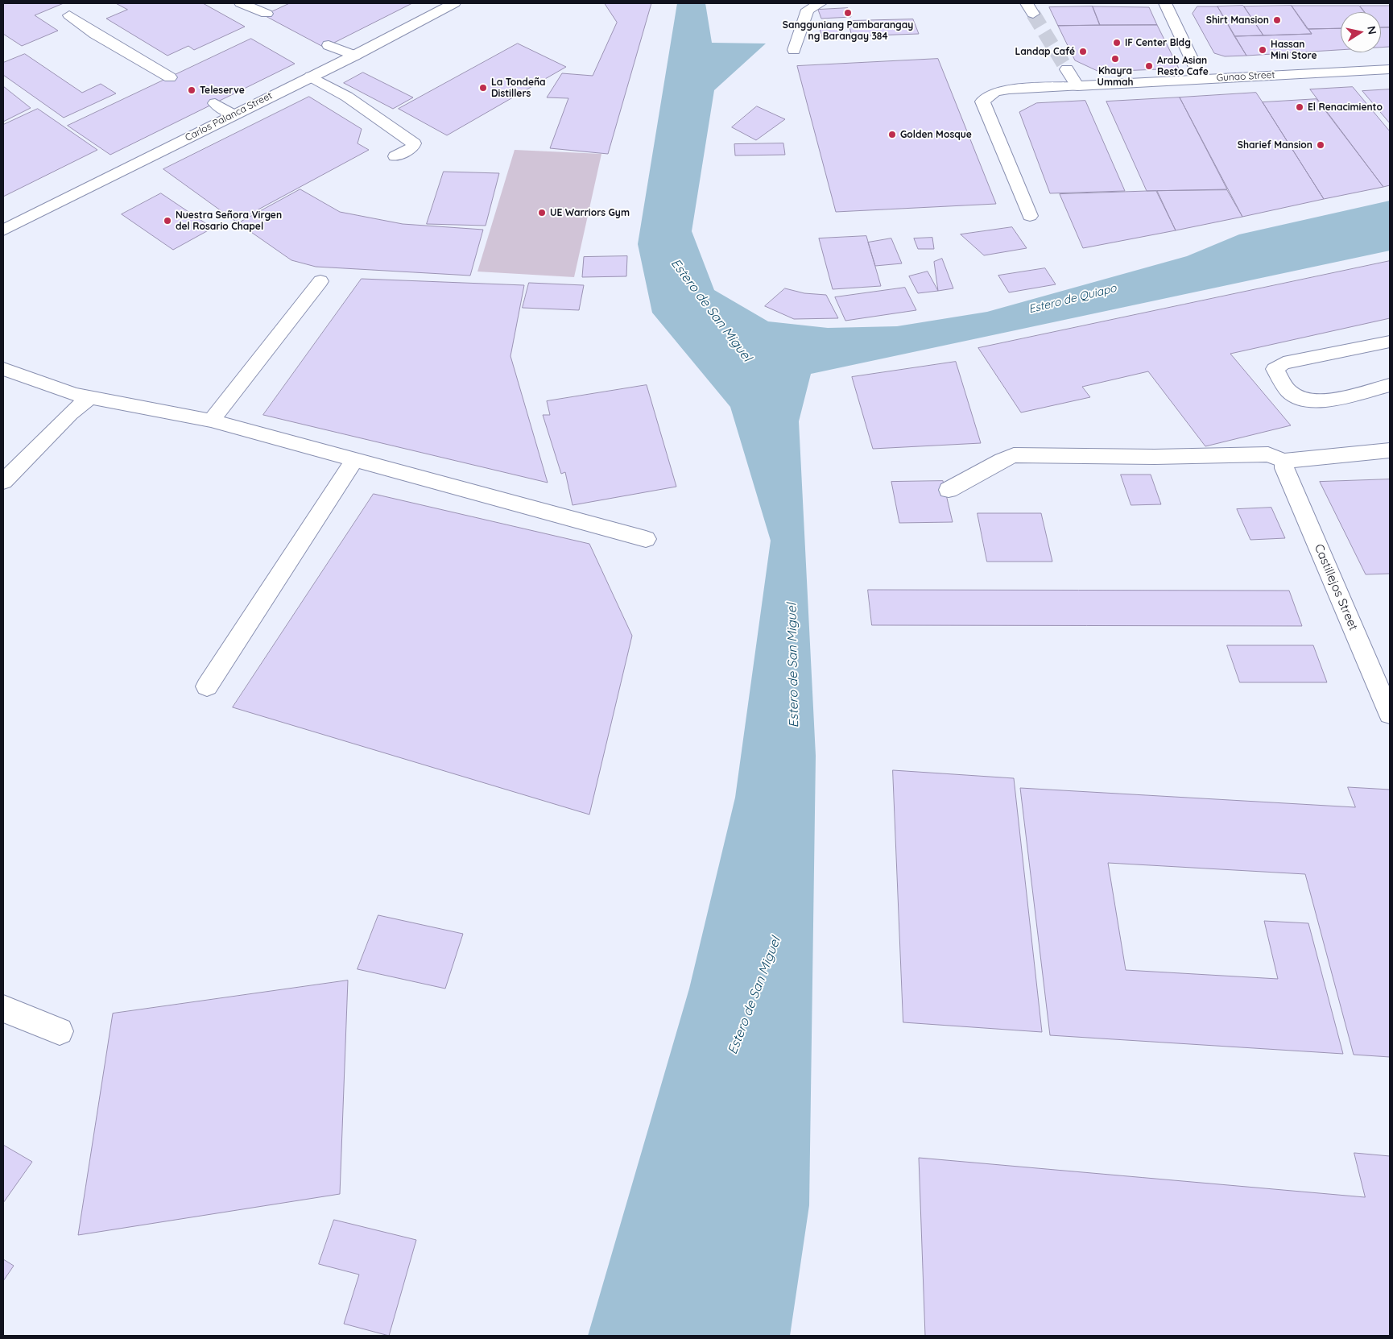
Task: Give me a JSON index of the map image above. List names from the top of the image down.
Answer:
{
  "streets": {
    "street": ["Gunao Street", "Carlos Palanca Street", "Castillejos Street"]
  },
  "water": ["Estero de Quiapo", "Estero de San Miguel"],
  "places": [
    "Sangguniang Pambarangay ng Barangay 384",
    "Shirt Mansion",
    "IF Center Bldg",
    "Hassan Mini Store",
    "Landap Café",
    "Khayra Ummah",
    "Arab Asian Resto Cafe",
    "La Tondeña Distillers",
    "Teleserve",
    "El Renacimiento",
    "Golden Mosque",
    "Sharief Mansion",
    "UE Warriors Gym",
    "Nuestra Señora Virgen del Rosario Chapel"
  ],
  "north": "right"
}
